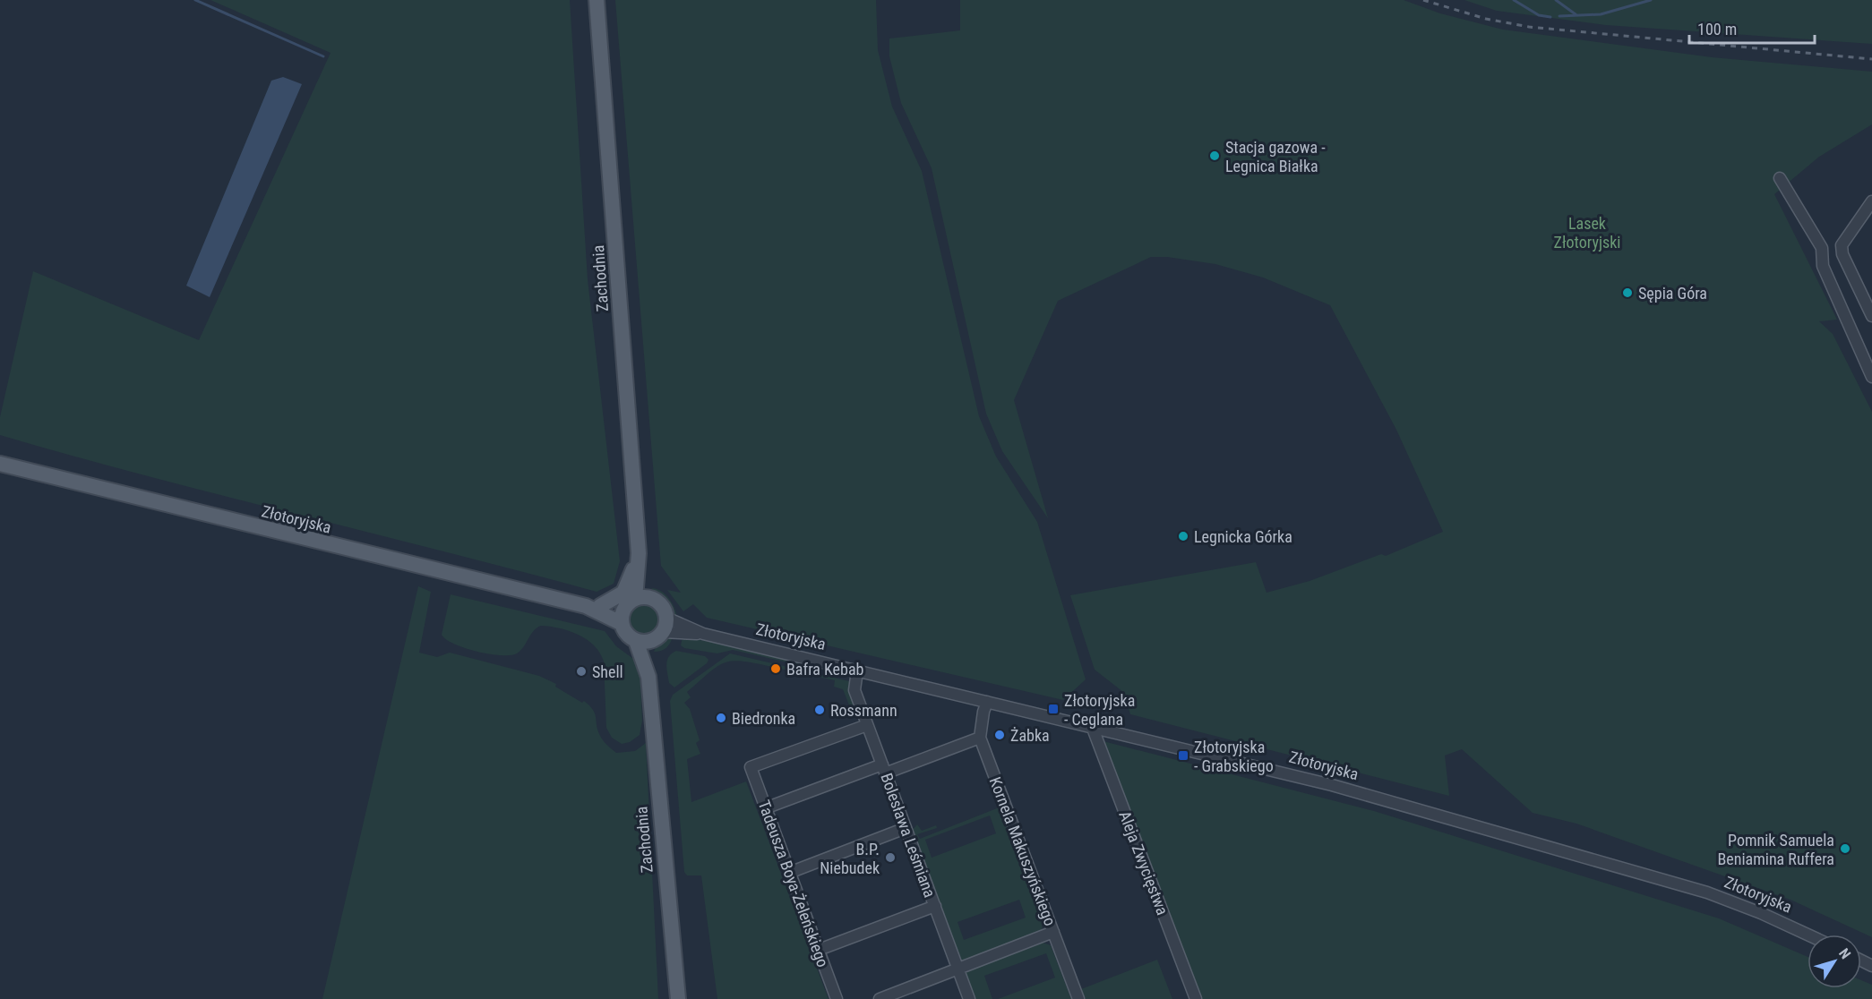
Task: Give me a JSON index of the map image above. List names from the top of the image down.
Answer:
{
  "streets": {
    "main road": ["Zachodnia", "Złotoryjska"],
    "street": [
      "Bolesława Leśmiana",
      "Kornela Makuszyńskiego",
      "Aleja Zwycięstwa",
      "Tadeusza Boya-Żeleńskiego"
    ]
  },
  "crossings": [
    ["Zachodnia", "Złotoryjska"],
    ["Złotoryjska", "Bolesława Leśmiana"],
    ["Złotoryjska", "Kornela Makuszyńskiego"],
    ["Złotoryjska", "Aleja Zwycięstwa"],
    ["Bolesława Leśmiana", "Tadeusza Boya-Żeleńskiego"]
  ],
  "parks": ["Lasek Złotoryjski"],
  "places": {
    "other": [
      "Stacja gazowa - Legnica Białka",
      "Sępia Góra",
      "Legnicka Górka",
      "Bafra Kebab",
      "Shell",
      "Rossmann",
      "Biedronka",
      "Żabka",
      "Pomnik Samuela Beniamina Ruffera",
      "B.P. Niebudek"
    ],
    "transit": ["Złotoryjska - Ceglana", "Złotoryjska - Grabskiego"]
  },
  "scale_bar": "100 m",
  "north": "top right"
}
